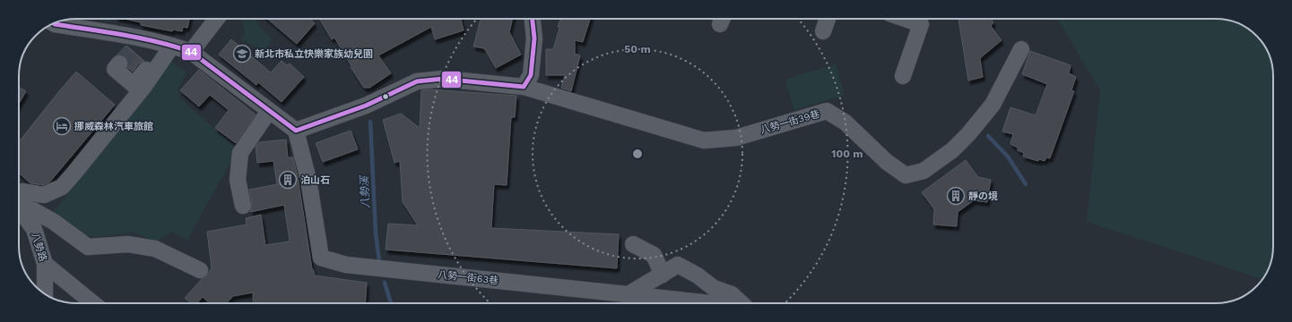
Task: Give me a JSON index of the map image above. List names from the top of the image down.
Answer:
{
  "streets": {
    "street": ["八勢一街39巷", "八勢路", "八勢一街63巷"]
  },
  "water": ["八勢溪"],
  "places": {
    "school or university": ["新北市私立快樂家族幼兒園"],
    "hotel": ["挪威森林汽車旅館"],
    "building": ["泊山石", "靜の境"]
  },
  "lines": ["transit line 44"],
  "rings": ["50 m", "100 m"]
}
